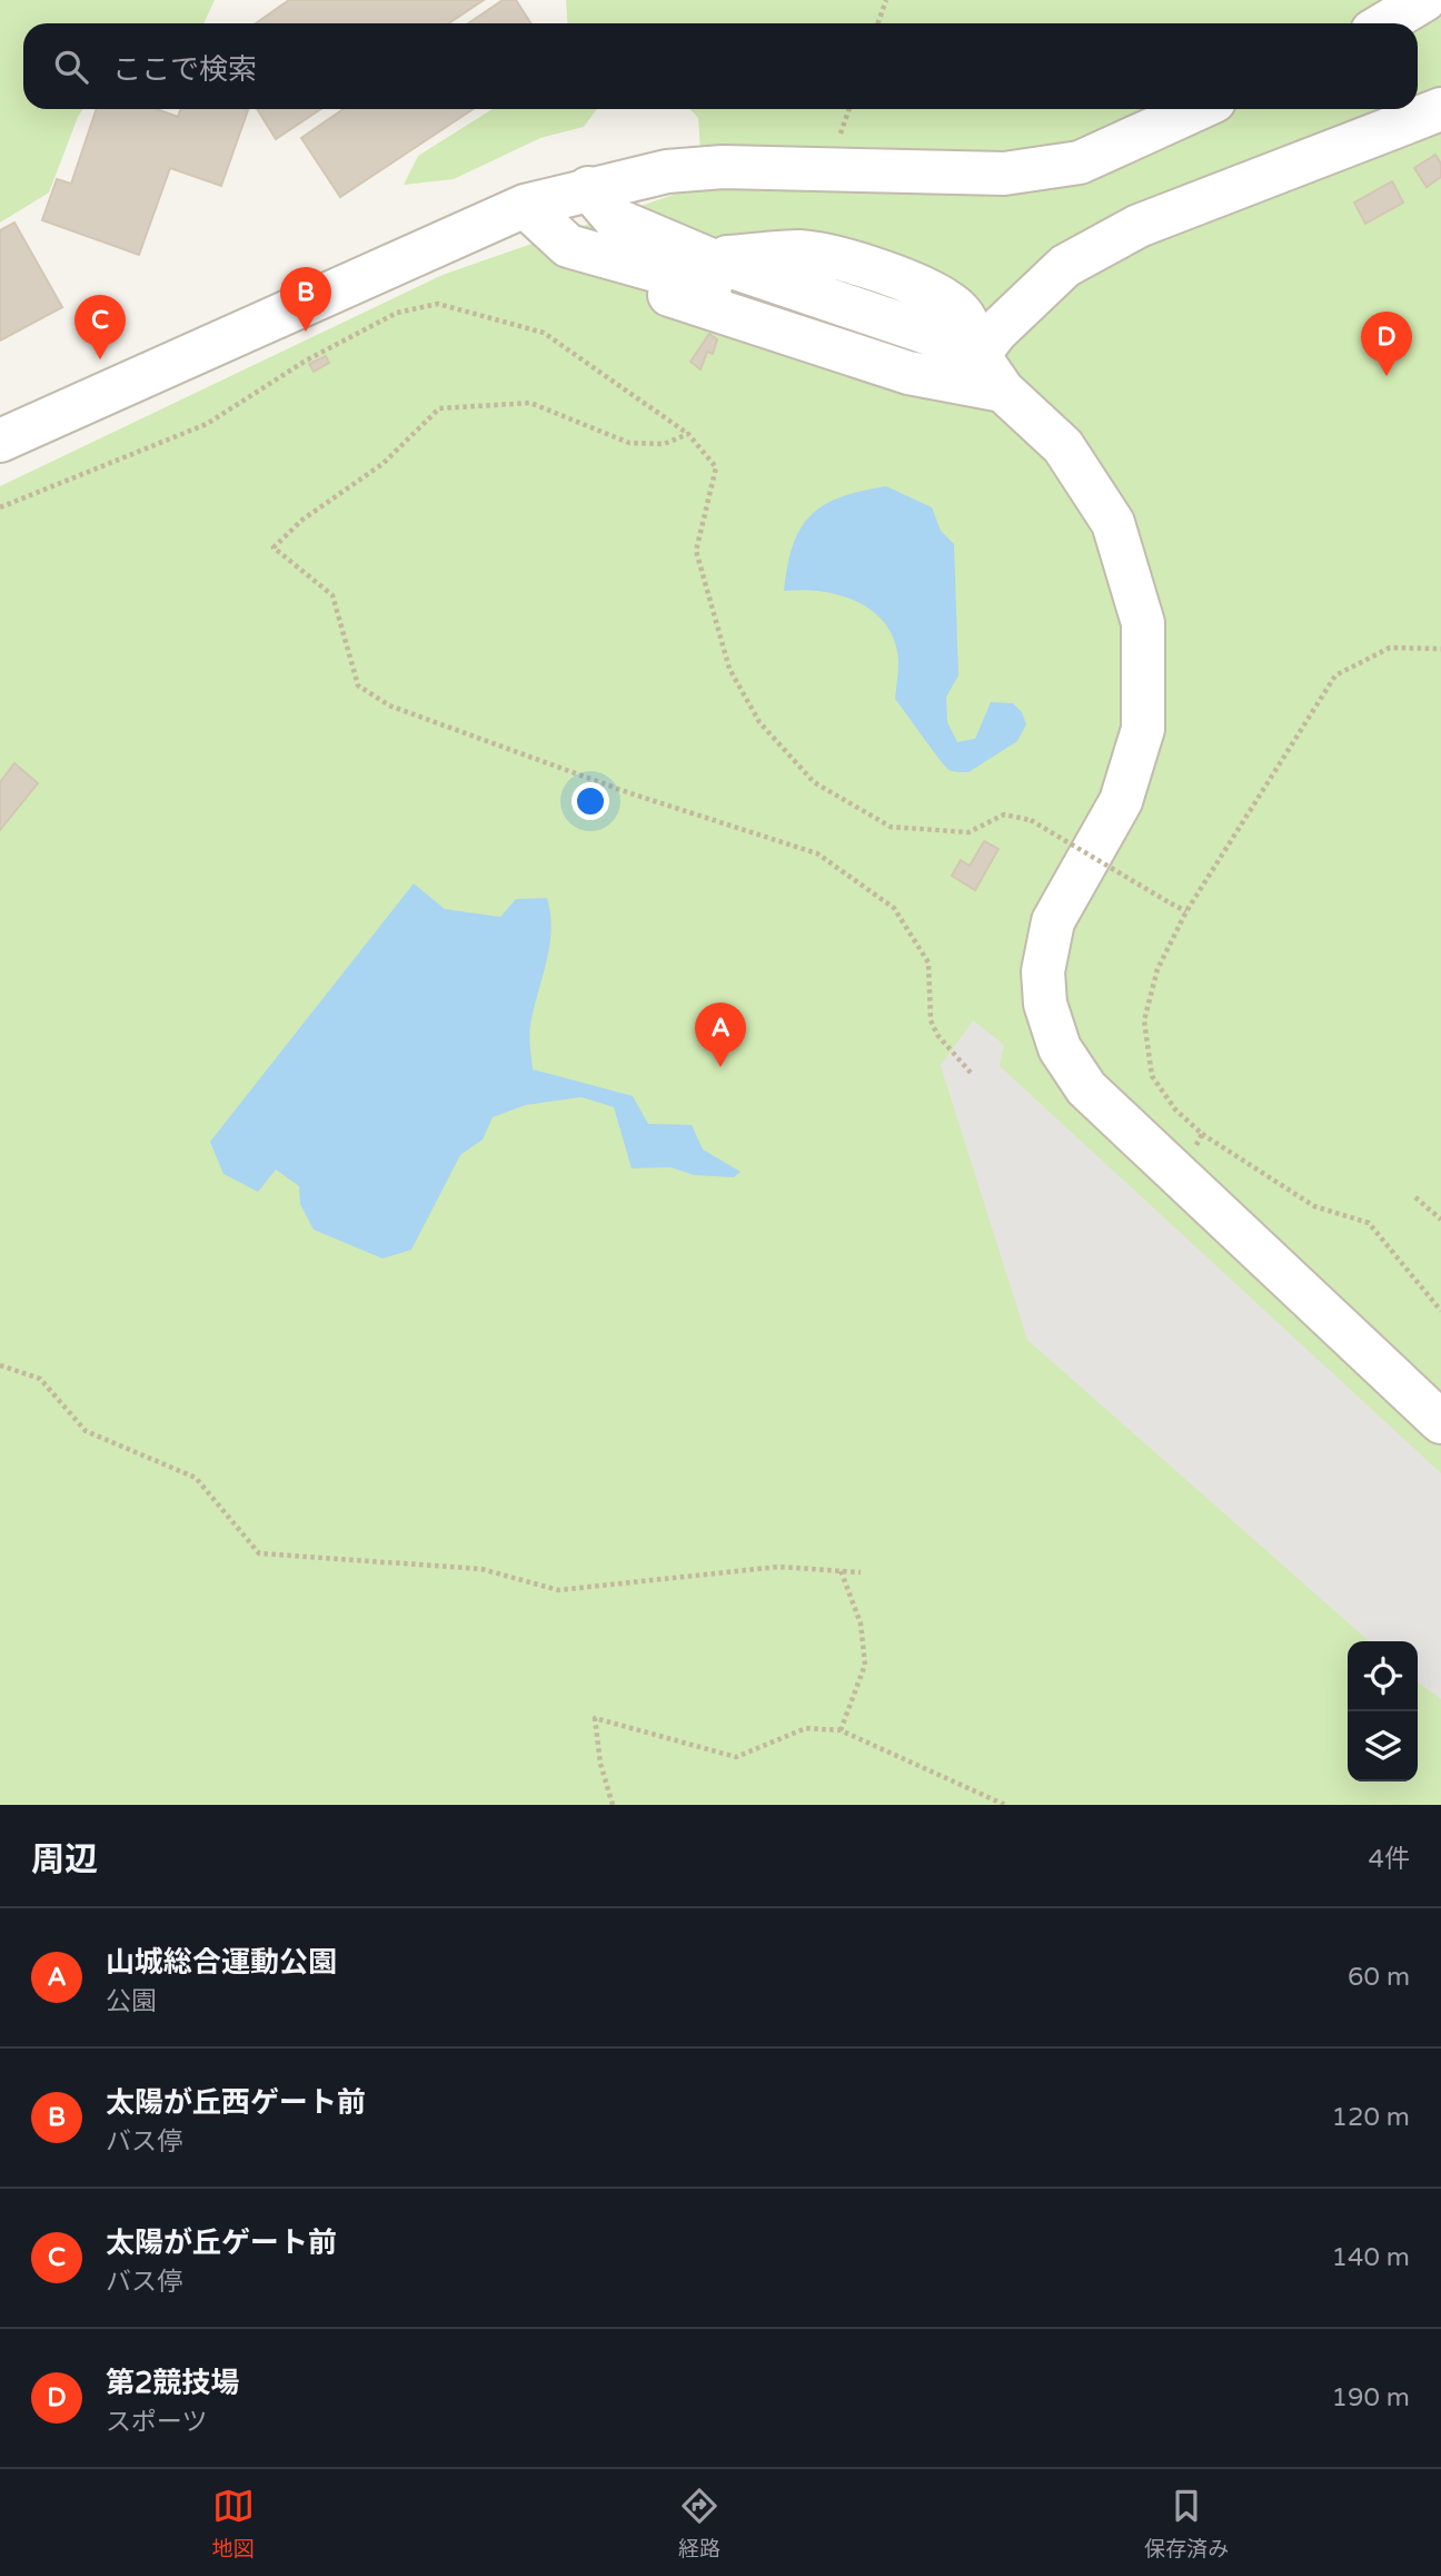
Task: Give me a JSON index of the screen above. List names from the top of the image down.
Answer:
{
  "page": {
    "search": "ここで検索",
    "pins": [
      "B",
      "C",
      "D",
      "A"
    ],
    "heading": ["周辺", "4件"],
    "list": [
      {
        "mark": "A",
        "name": "山城総合運動公園",
        "note": "公園",
        "value": "60 m"
      },
      {
        "mark": "B",
        "name": "太陽が丘西ゲート前",
        "note": "バス停",
        "value": "120 m"
      },
      {
        "mark": "C",
        "name": "太陽が丘ゲート前",
        "note": "バス停",
        "value": "140 m"
      },
      {
        "mark": "D",
        "name": "第2競技場",
        "note": "スポーツ",
        "value": "190 m"
      }
    ],
    "nav": ["地図", "経路", "保存済み"]
  }
}
